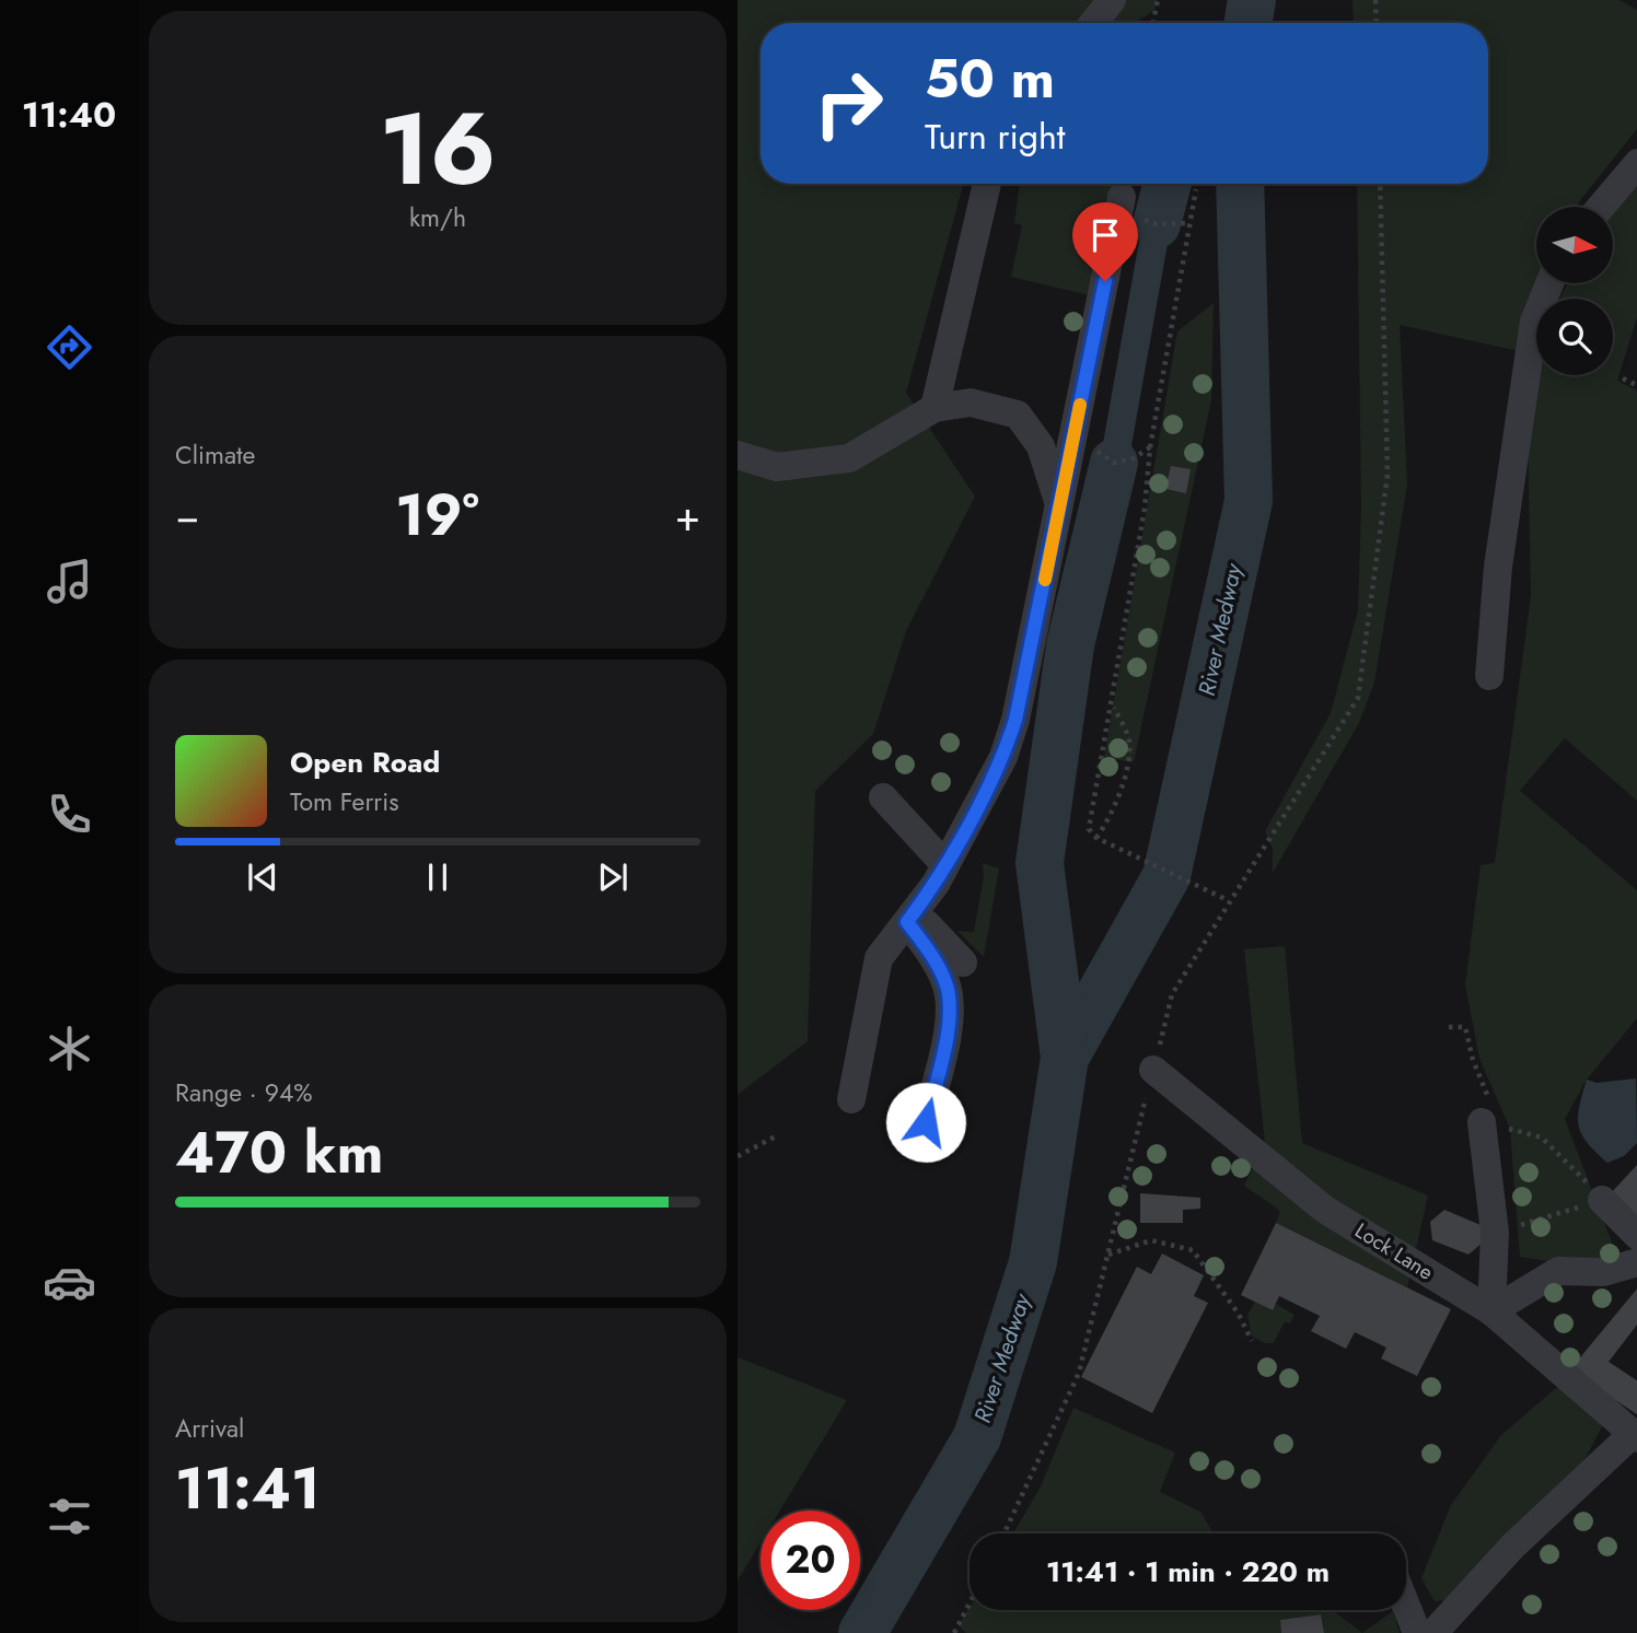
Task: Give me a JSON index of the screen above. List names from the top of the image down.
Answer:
{
  "streets": {
    "street": ["Lock Lane"]
  },
  "water": ["River Medway"],
  "north": "right",
  "page": {
    "tabs": "11:40",
    "tile": [
      ["16", "km/h"],
      "Climate",
      ["Range · 94%", "470 km"],
      ["Arrival", "11:41"]
    ],
    "turn": ["50 m", "Turn right"],
    "heat": ["−", "19°", "+"],
    "song": ["Open Road", "Tom Ferris"],
    "limit": "20",
    "trip": "11:41 · 1 min · 220 m"
  }
}
